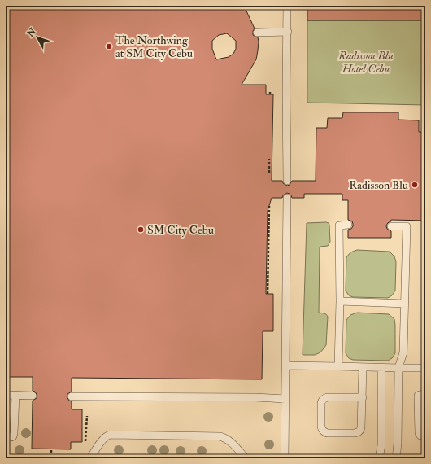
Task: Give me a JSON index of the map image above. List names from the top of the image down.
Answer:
{
  "parks": ["Radisson Blu Hotel Cebu"],
  "places": ["The Northwing at SM City Cebu", "Radisson Blu", "SM City Cebu"],
  "north": "top left"
}
